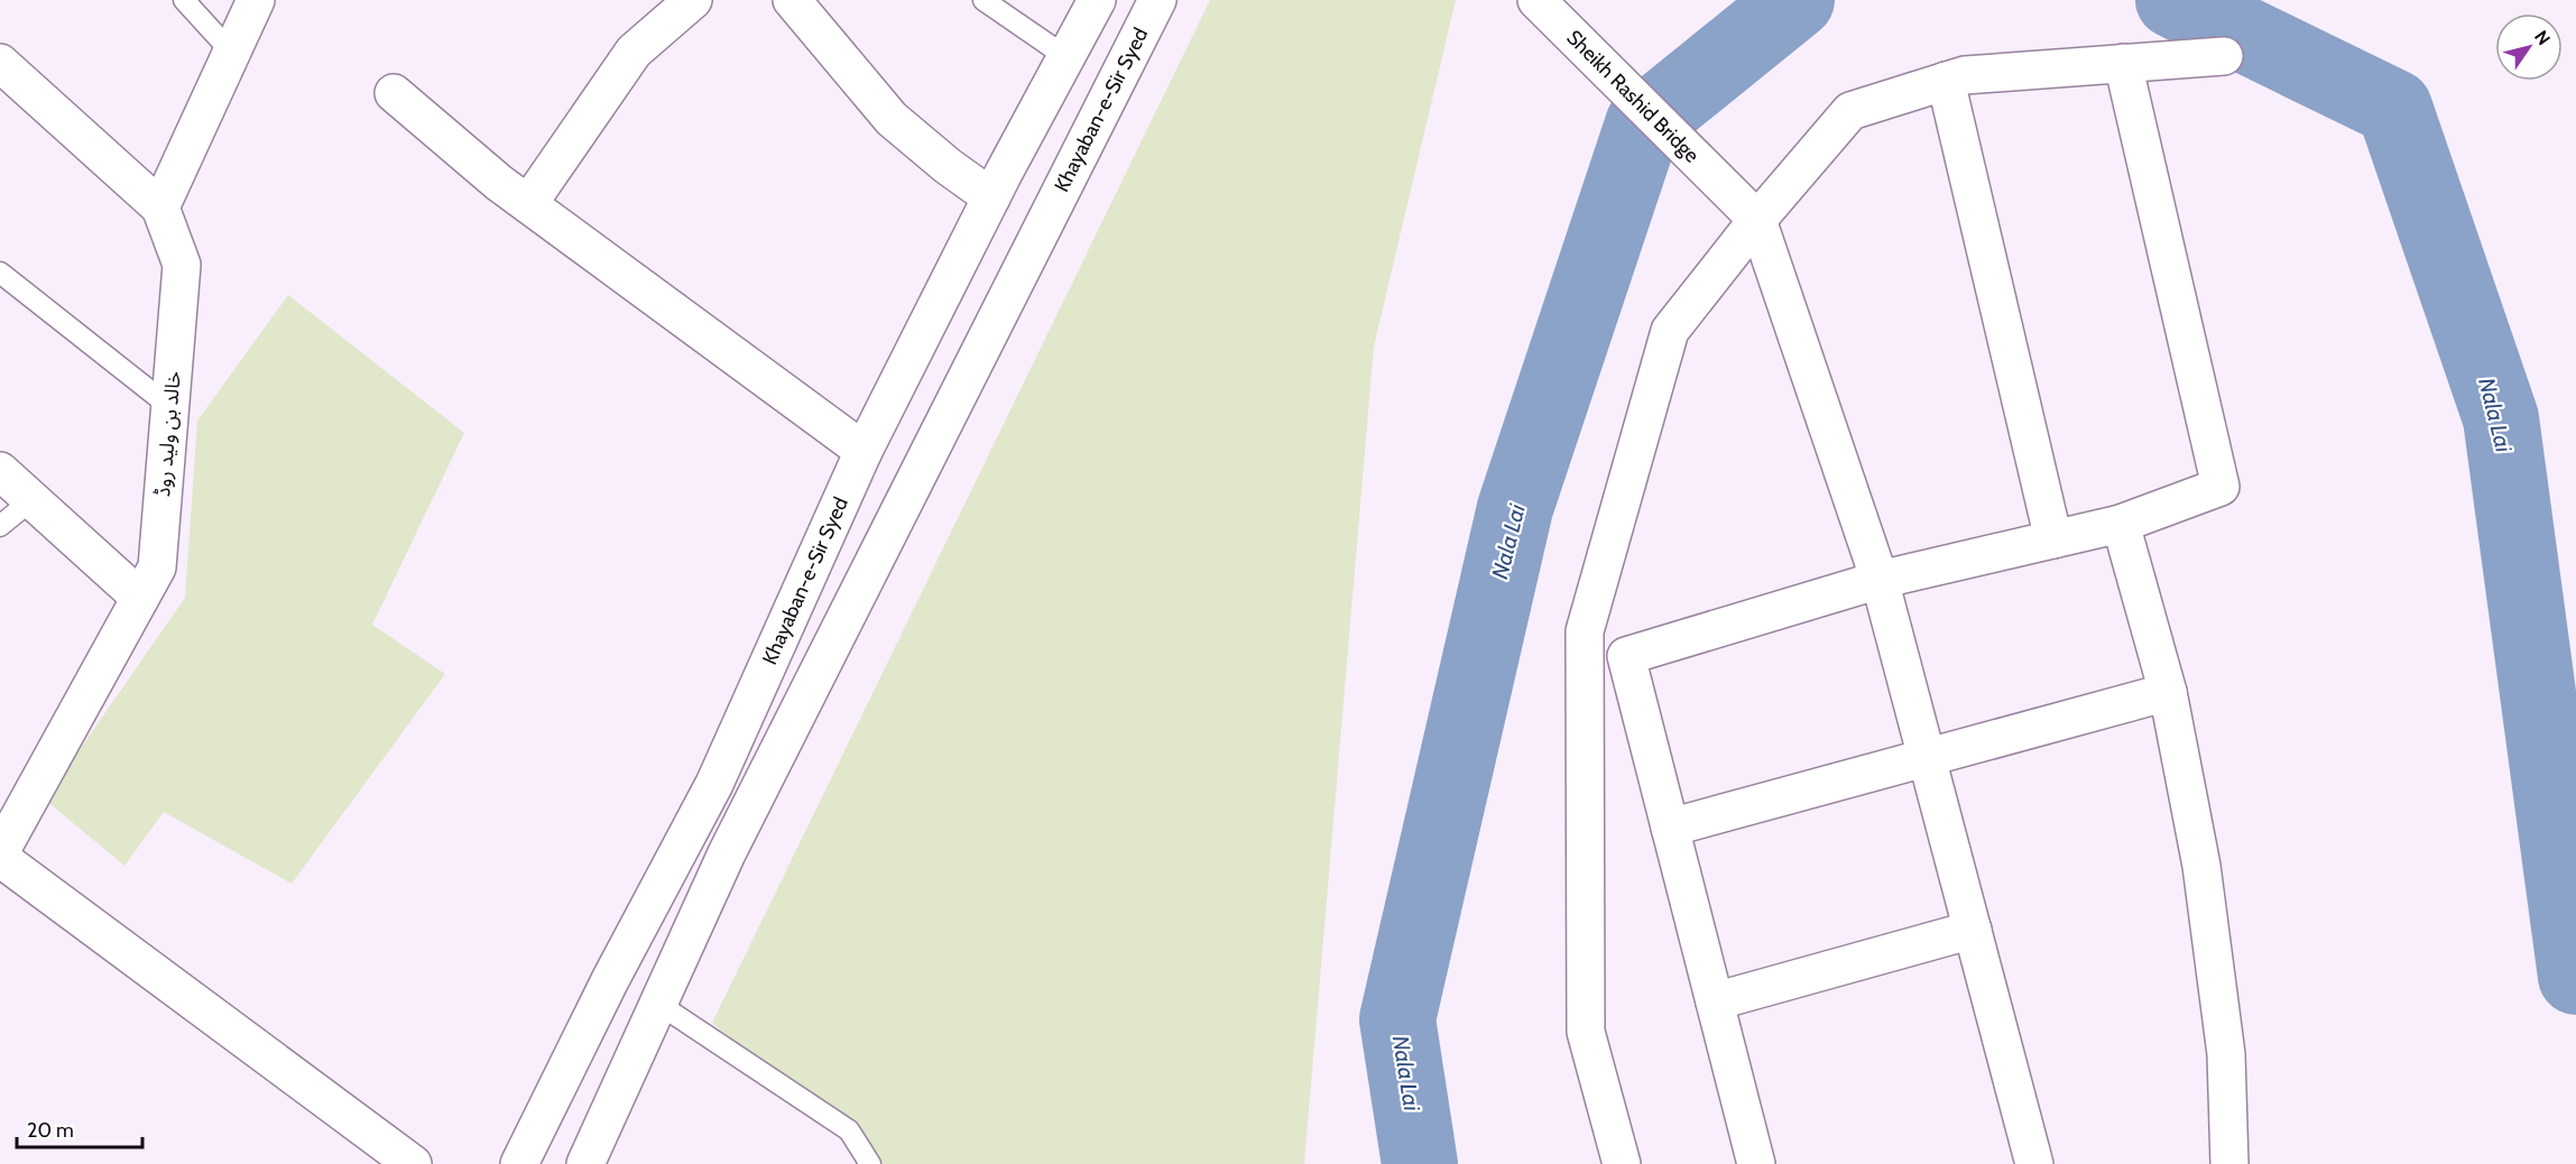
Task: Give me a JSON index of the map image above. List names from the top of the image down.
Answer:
{
  "streets": {
    "street": ["Sheikh Rashid Bridge", "Khayaban-e-Sir Syed", "خالد بن ولید روڈ"]
  },
  "water": ["Nala Lai"],
  "scale_bar": "20 m",
  "north": "top right"
}
